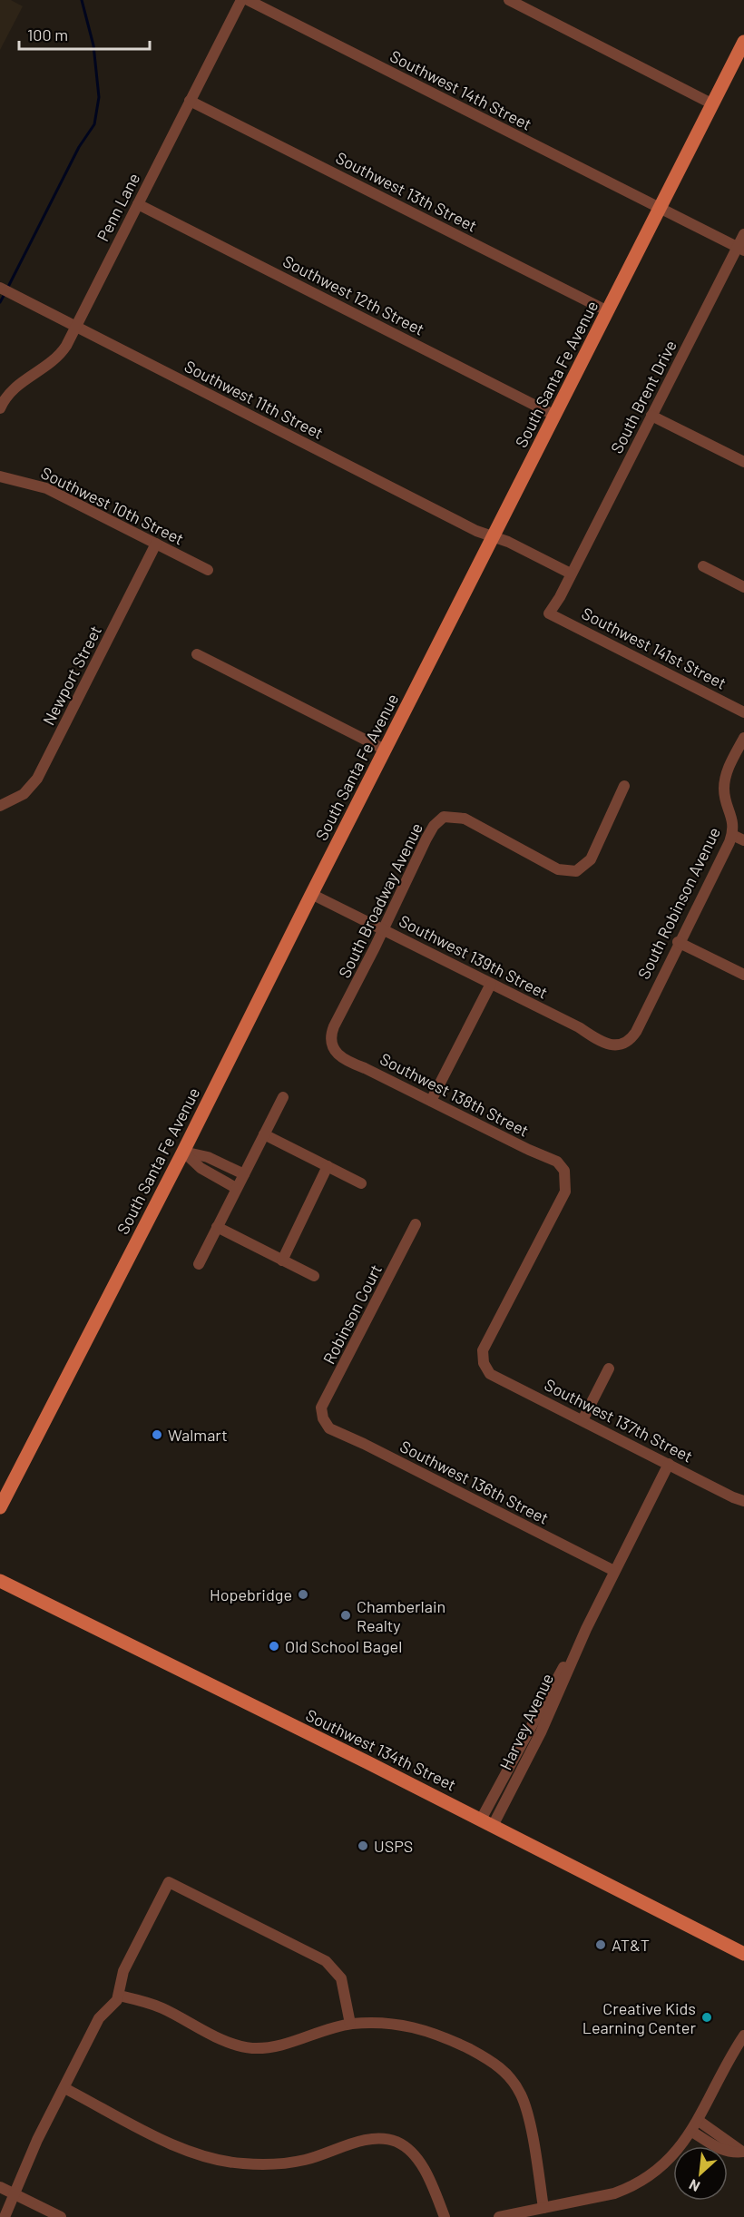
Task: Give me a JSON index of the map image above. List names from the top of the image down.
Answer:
{
  "streets": {
    "main road": ["South Santa Fe Avenue", "Southwest 134th Street"],
    "street": [
      "Southwest 14th Street",
      "Southwest 13th Street",
      "Penn Lane",
      "Southwest 12th Street",
      "South Brent Drive",
      "Southwest 11th Street",
      "Southwest 10th Street",
      "Southwest 141st Street",
      "Newport Street",
      "South Broadway Avenue",
      "South Robinson Avenue",
      "Southwest 139th Street",
      "Southwest 138th Street",
      "Robinson Court",
      "Southwest 137th Street",
      "Southwest 136th Street",
      "Harvey Avenue"
    ]
  },
  "crossings": [
    ["Southwest 14th Street", "South Santa Fe Avenue"],
    ["Southwest 14th Street", "South Brent Drive"],
    ["Southwest 13th Street", "Penn Lane"],
    ["Southwest 13th Street", "South Santa Fe Avenue"],
    ["Penn Lane", "Southwest 12th Street"],
    ["Penn Lane", "Southwest 11th Street"],
    ["Southwest 12th Street", "South Santa Fe Avenue"],
    ["South Santa Fe Avenue", "Southwest 11th Street"],
    ["South Santa Fe Avenue", "Southwest 139th Street"],
    ["South Brent Drive", "Southwest 141st Street"],
    ["Southwest 10th Street", "Newport Street"],
    ["South Broadway Avenue", "Southwest 139th Street"],
    ["South Broadway Avenue", "Southwest 138th Street"],
    ["South Robinson Avenue", "Southwest 139th Street"],
    ["Southwest 138th Street", "Southwest 137th Street"],
    ["Robinson Court", "Southwest 136th Street"],
    ["Southwest 137th Street", "Harvey Avenue"],
    ["Southwest 136th Street", "Harvey Avenue"],
    ["Harvey Avenue", "Southwest 134th Street"]
  ],
  "places": [
    "Walmart",
    "Hopebridge",
    "Chamberlain Realty",
    "Old School Bagel",
    "USPS",
    "AT&T",
    "Creative Kids Learning Center"
  ],
  "scale_bar": "100 m",
  "north": "bottom left"
}
